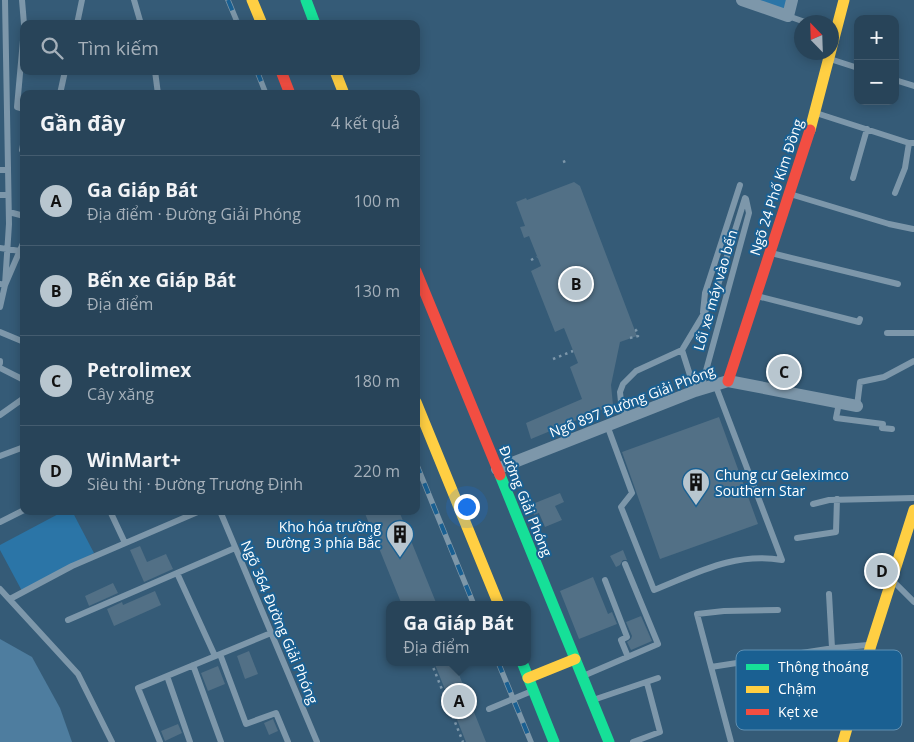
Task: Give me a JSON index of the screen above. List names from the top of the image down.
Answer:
{
  "streets": {
    "main road": ["Ngõ 24 Phố Kim Đồng", "Đường Giải Phóng"],
    "street": ["Ngõ 897 Đường Giải Phóng"],
    "lane": ["Lối xe máy vào bến", "Ngõ 364 Đường Giải Phóng"]
  },
  "crossings": [
    ["Ngõ 24 Phố Kim Đồng", "Ngõ 897 Đường Giải Phóng"],
    ["Lối xe máy vào bến", "Ngõ 897 Đường Giải Phóng"],
    ["Ngõ 897 Đường Giải Phóng", "Đường Giải Phóng"]
  ],
  "places": {
    "building": ["Chung cư Geleximco Southern Star", "Kho hóa trường Đường 3 phía Bắc"]
  },
  "legend": ["Thông thoáng", "Chậm", "Kẹt xe"],
  "north": "top left",
  "page": {
    "map_buttons": ["+", "−"],
    "search": "Tìm kiếm",
    "heading": ["Gần đây", "4 kết quả"],
    "list": [
      {
        "mark": "A",
        "name": "Ga Giáp Bát",
        "note": "Địa điểm · Đường Giải Phóng",
        "value": "100 m"
      },
      {
        "mark": "B",
        "name": "Bến xe Giáp Bát",
        "note": "Địa điểm",
        "value": "130 m"
      },
      {
        "mark": "C",
        "name": "Petrolimex",
        "note": "Cây xăng",
        "value": "180 m"
      },
      {
        "mark": "D",
        "name": "WinMart+",
        "note": "Siêu thị · Đường Trương Định",
        "value": "220 m"
      }
    ],
    "pins": [
      "B",
      "C",
      "D",
      "A"
    ],
    "popup": ["Ga Giáp Bát", "Địa điểm"]
  }
}
